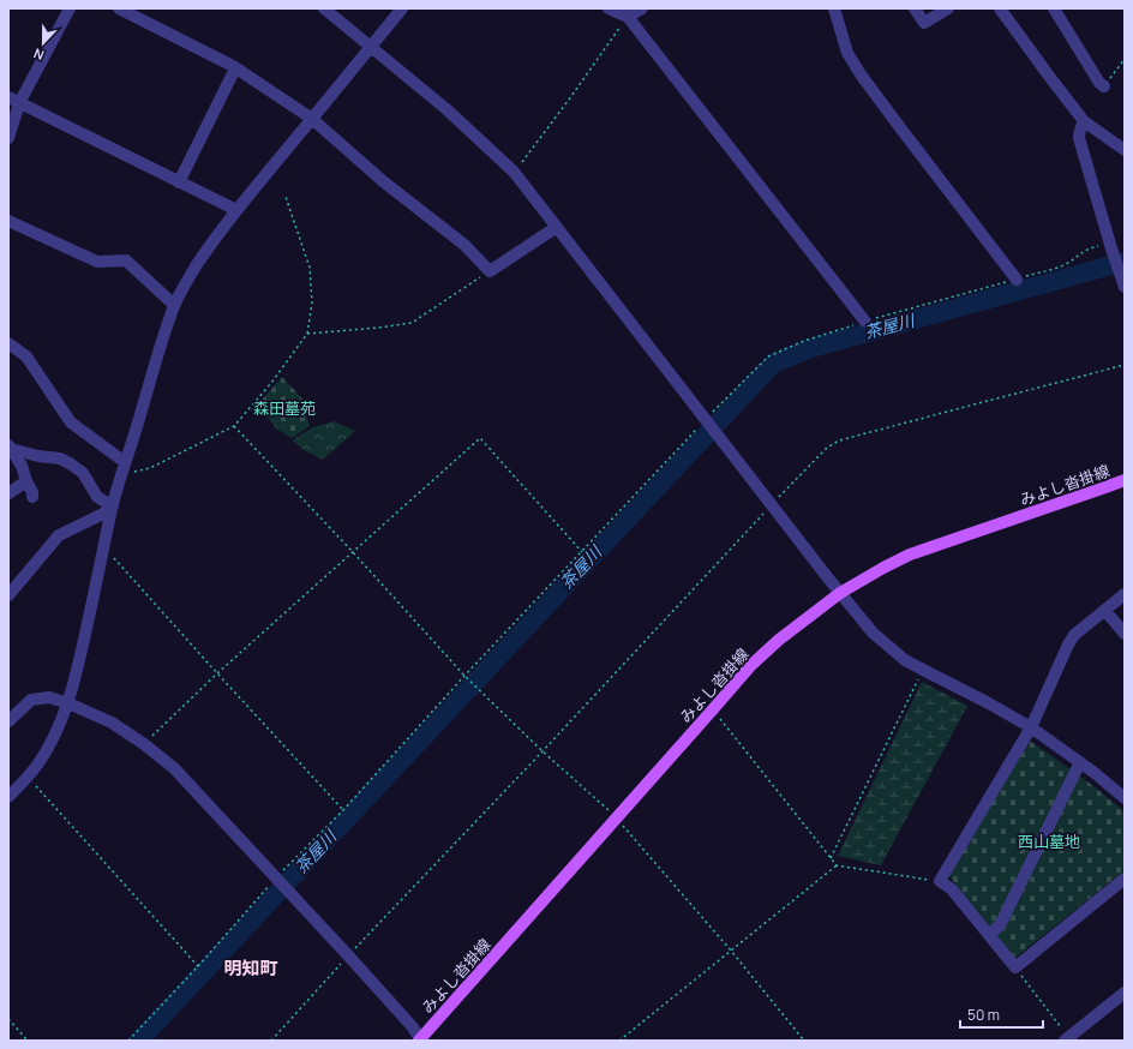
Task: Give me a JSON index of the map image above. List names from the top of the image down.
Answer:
{
  "streets": {
    "main road": ["みよし沓掛線"]
  },
  "districts": ["明知町"],
  "water": ["茶屋川"],
  "parks": ["森田墓苑", "西山墓地"],
  "scale_bar": "50 m",
  "north": "bottom"
}
